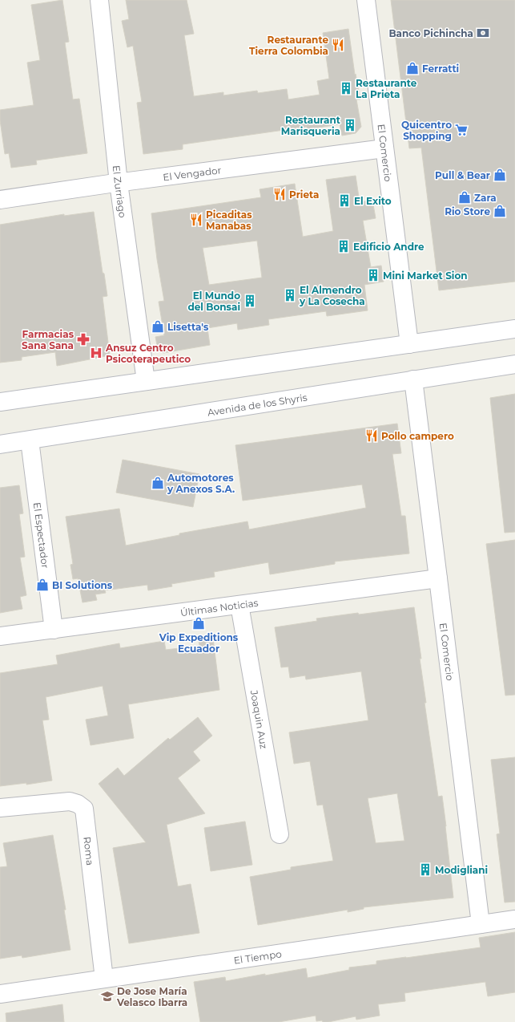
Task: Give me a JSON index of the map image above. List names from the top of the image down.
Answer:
{
  "streets": {
    "street": [
      "El Comercio",
      "El Vengador",
      "El Zurriago",
      "Avenida de los Shyris",
      "El Espectador",
      "Últimas Noticias",
      "Joaquin Auz",
      "Roma",
      "El Tiempo"
    ]
  },
  "crossings": [
    ["El Comercio", "El Vengador"],
    ["El Comercio", "Avenida de los Shyris"],
    ["El Comercio", "Últimas Noticias"],
    ["El Comercio", "El Tiempo"],
    ["El Vengador", "El Zurriago"],
    ["Avenida de los Shyris", "El Espectador"],
    ["El Espectador", "Últimas Noticias"],
    ["Últimas Noticias", "Joaquin Auz"],
    ["Roma", "El Tiempo"]
  ],
  "places": {
    "bank": ["Banco Pichincha"],
    "restaurant": [
      "Restaurante Tierra Colombia",
      "Prieta",
      "Picaditas Manabas",
      "Pollo campero"
    ],
    "shop": [
      "Ferratti",
      "Pull & Bear",
      "Zara",
      "Rio Store",
      "Lisetta's",
      "Automotores y Anexos S.A.",
      "BI Solutions",
      "Vip Expeditions Ecuador"
    ],
    "building": [
      "Restaurante La Prieta",
      "Restaurant Marisqueria",
      "El Exito",
      "Edificio Andre",
      "Mini Market Sion",
      "El Almendro y La Cosecha",
      "El Mundo del Bonsai",
      "Modigliani"
    ],
    "supermarket": ["Quicentro Shopping"],
    "pharmacy": ["Farmacias Sana Sana"],
    "hospital": ["Ansuz Centro Psicoterapeutico"],
    "school or university": ["De Jose María Velasco Ibarra"]
  }
}
